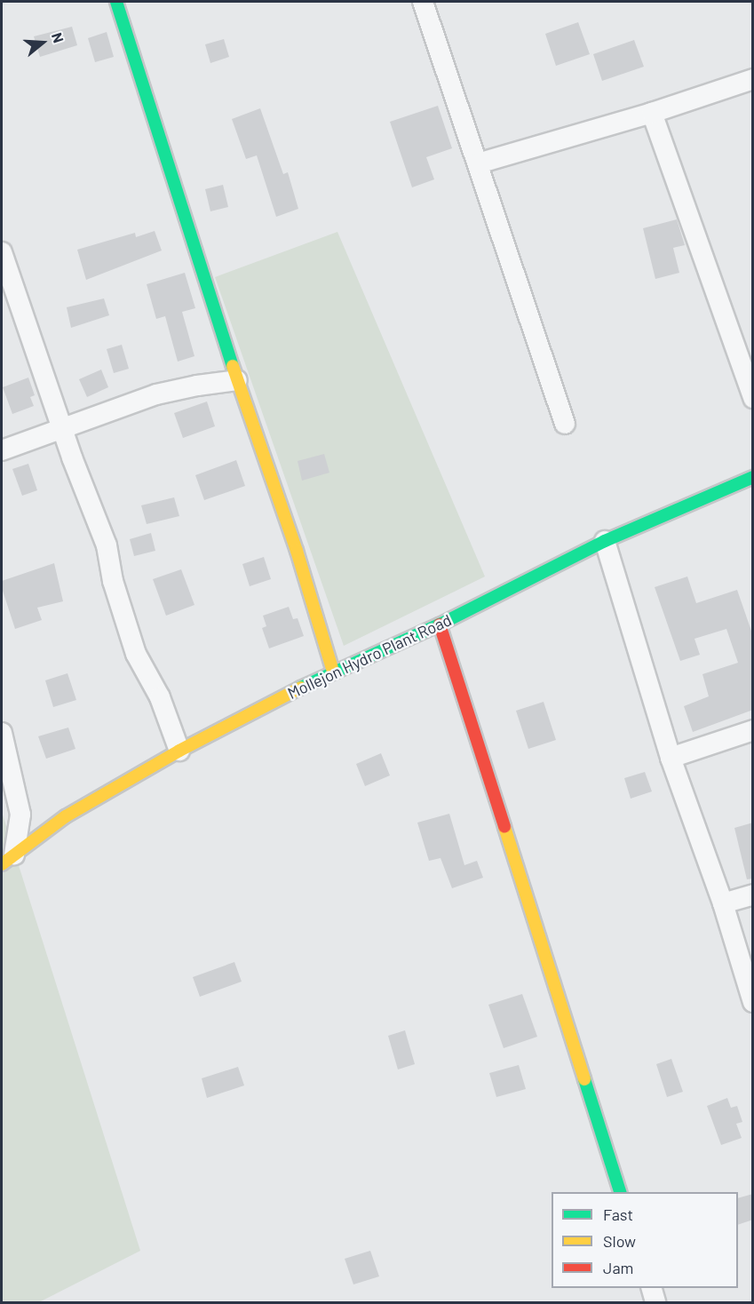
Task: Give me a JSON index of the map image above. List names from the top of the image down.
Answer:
{
  "streets": {
    "street": ["Mollejon Hydro Plant Road"]
  },
  "legend": ["Fast", "Slow", "Jam"],
  "north": "right"
}
